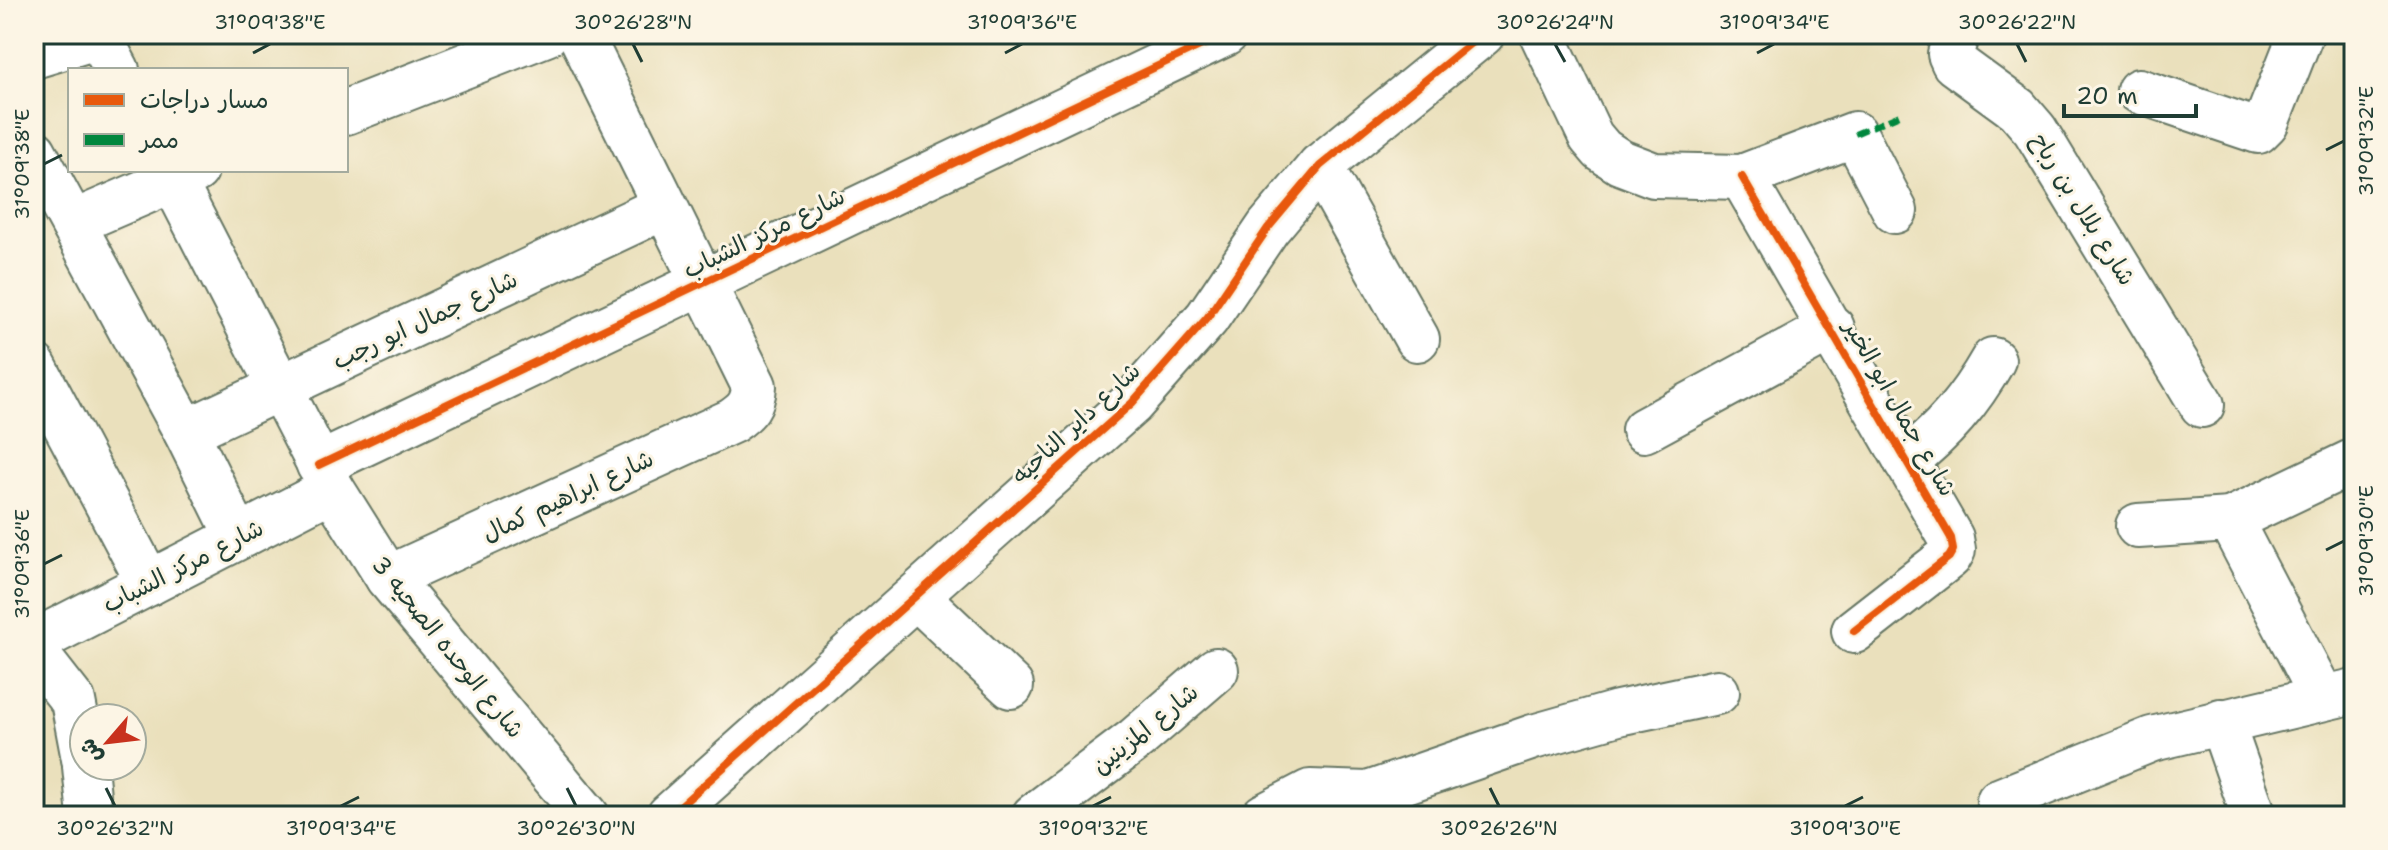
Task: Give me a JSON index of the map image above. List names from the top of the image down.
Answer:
{
  "streets": {
    "street": [
      "شارع بلال بن رباح",
      "شارع مركز الشباب",
      "شارع جمال ابو رجب",
      "شارع جمال ابو الخير",
      "شارع داير الناحيه",
      "شارع ابراهيم كمال",
      "شارع الوحده الصحيه 3",
      "شارع المزينين"
    ]
  },
  "crossings": [
    ["شارع مركز الشباب", "شارع جمال ابو رجب"],
    ["شارع مركز الشباب", "شارع ابراهيم كمال"],
    ["شارع مركز الشباب", "شارع الوحده الصحيه 3"],
    ["شارع جمال ابو رجب", "شارع الوحده الصحيه 3"],
    ["شارع ابراهيم كمال", "شارع الوحده الصحيه 3"]
  ],
  "legend": ["مسار دراجات", "ممر"],
  "scale_bar": "20 m",
  "north": "bottom left",
  "coordinates": [
    "31°09'38\"E",
    "30°26'28\"N",
    "31°09'36\"E",
    "30°26'24\"N",
    "31°09'34\"E",
    "30°26'22\"N",
    "31°09'32\"E",
    "31°09'30\"E",
    "30°26'32\"N",
    "30°26'30\"N",
    "30°26'26\"N"
  ]
}
